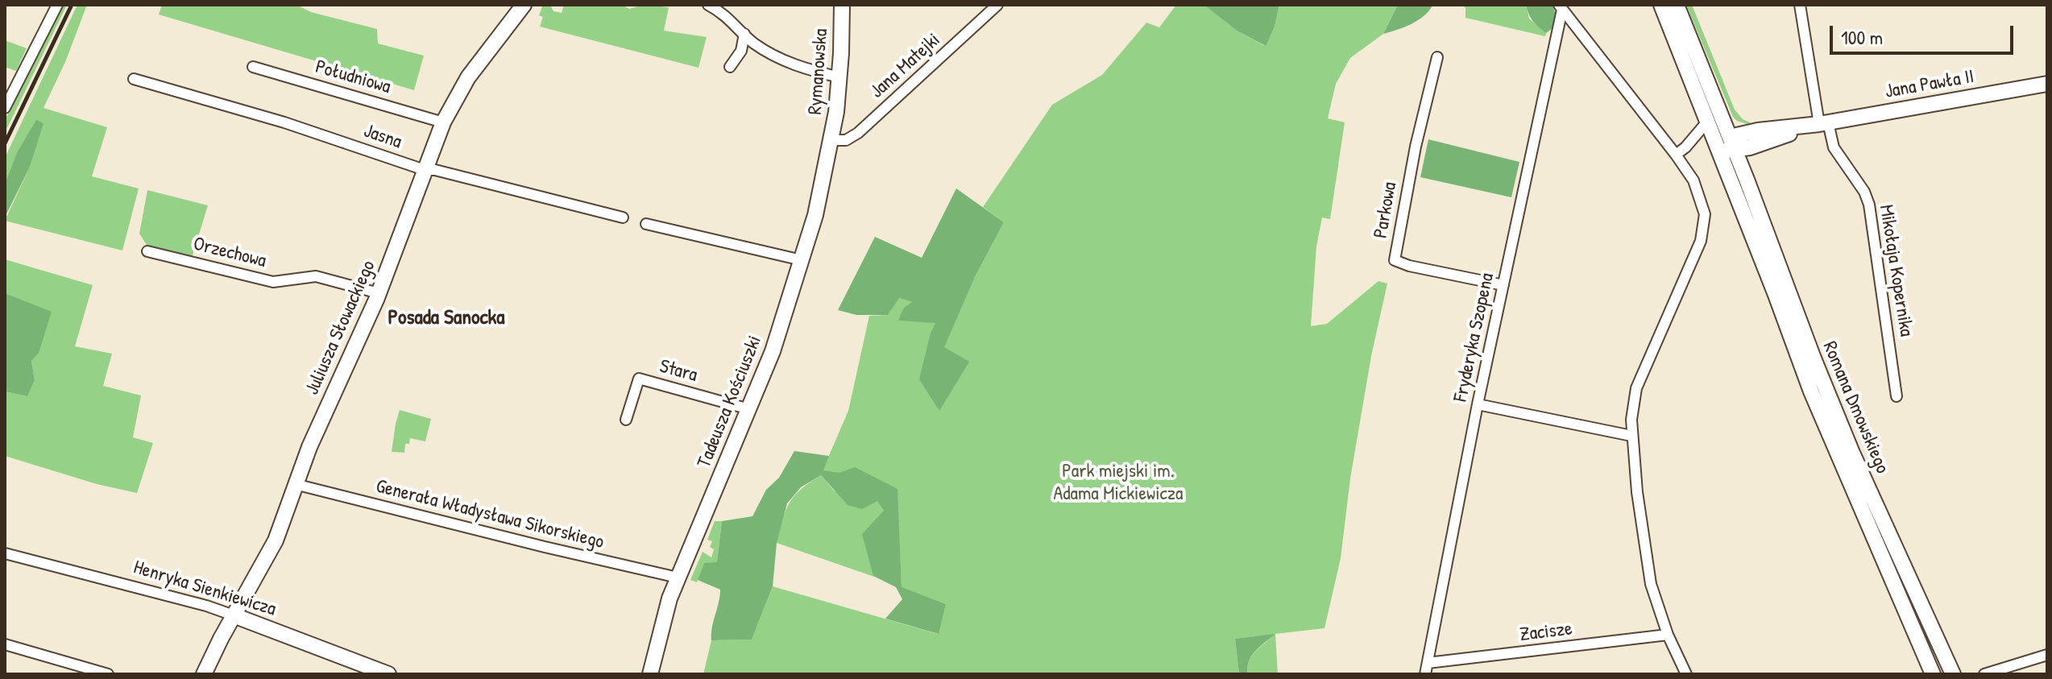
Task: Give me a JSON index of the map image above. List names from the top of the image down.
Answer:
{
  "streets": {
    "street": [
      "Jana Matejki",
      "Rymanowska",
      "Południowa",
      "Jana Pawła II",
      "Jasna",
      "Parkowa",
      "Orzechowa",
      "Mikołaja Kopernika",
      "Juliusza Słowackiego",
      "Fryderyka Szopena",
      "Stara",
      "Tadeusza Kościuszki",
      "Romana Dmowskiego",
      "Generała Władysława Sikorskiego",
      "Henryka Sienkiewicza",
      "Zacisze"
    ]
  },
  "crossings": [
    ["Jana Matejki", "Rymanowska"],
    ["Jana Matejki", "Tadeusza Kościuszki"],
    ["Rymanowska", "Tadeusza Kościuszki"],
    ["Południowa", "Juliusza Słowackiego"],
    ["Jana Pawła II", "Mikołaja Kopernika"],
    ["Jana Pawła II", "Romana Dmowskiego"],
    ["Jasna", "Juliusza Słowackiego"],
    ["Parkowa", "Fryderyka Szopena"],
    ["Orzechowa", "Juliusza Słowackiego"],
    ["Juliusza Słowackiego", "Generała Władysława Sikorskiego"],
    ["Juliusza Słowackiego", "Henryka Sienkiewicza"],
    ["Fryderyka Szopena", "Zacisze"],
    ["Stara", "Tadeusza Kościuszki"],
    ["Tadeusza Kościuszki", "Generała Władysława Sikorskiego"]
  ],
  "districts": ["Posada Sanocka"],
  "parks": ["Park miejski im. Adama Mickiewicza"],
  "scale_bar": "100 m"
}
